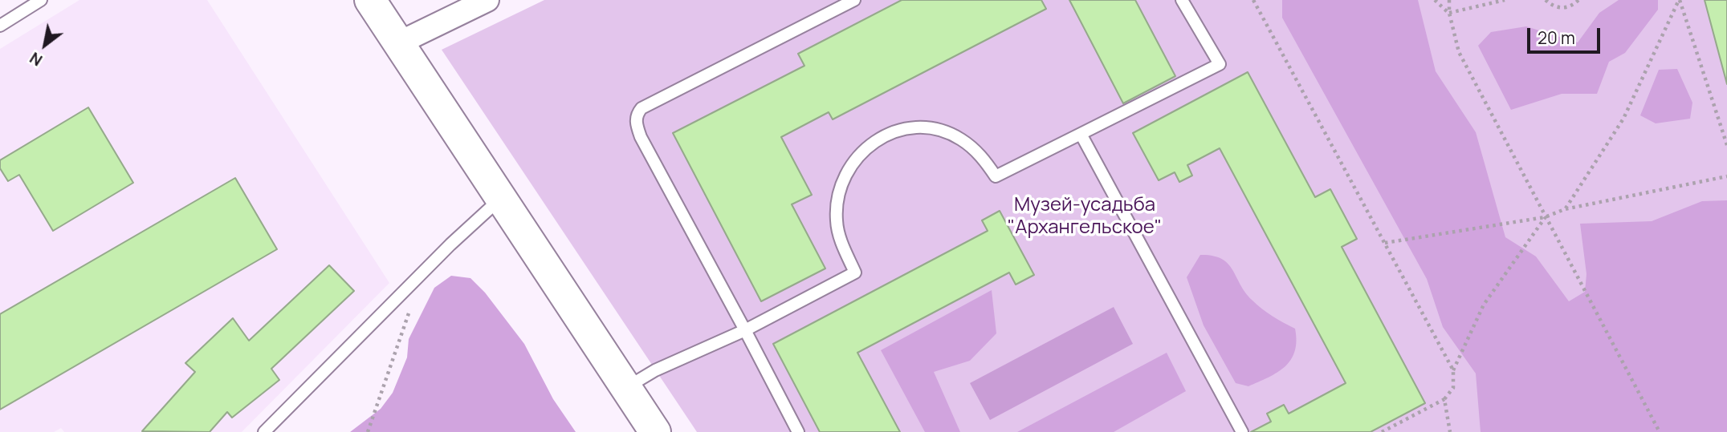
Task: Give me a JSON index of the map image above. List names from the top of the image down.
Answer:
{
  "parks": ["Музей-усадьба \"Архангельское\""],
  "scale_bar": "20 m",
  "north": "bottom left"
}
